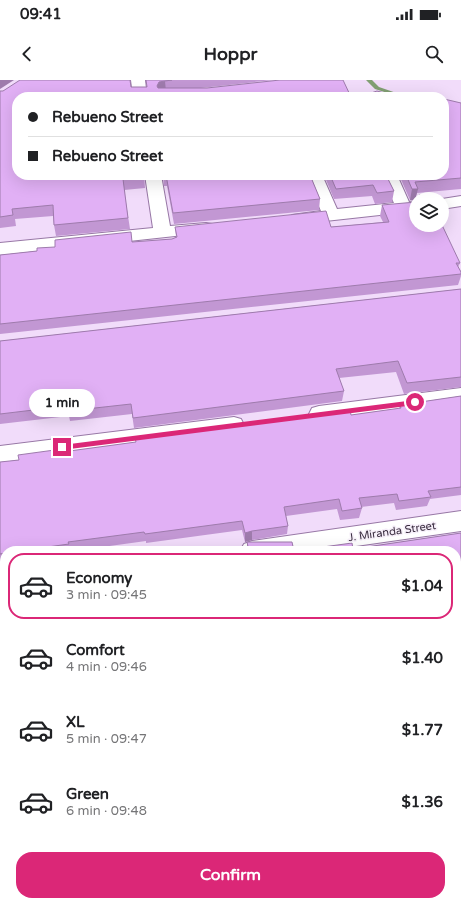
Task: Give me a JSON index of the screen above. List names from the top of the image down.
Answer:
{
  "streets": {
    "street": ["J. Miranda Street"]
  },
  "page": {
    "status": "09:41",
    "header": "Hoppr",
    "banner": ["Rebueno Street", "Rebueno Street"],
    "bubble": "1 min",
    "list": [
      {
        "name": "Economy",
        "note": "3 min · 09:45",
        "value": "$1.04"
      },
      {
        "name": "Comfort",
        "note": "4 min · 09:46",
        "value": "$1.40"
      },
      {
        "name": "XL",
        "note": "5 min · 09:47",
        "value": "$1.77"
      },
      {
        "name": "Green",
        "note": "6 min · 09:48",
        "value": "$1.36"
      }
    ],
    "buttons": "Confirm"
  }
}
